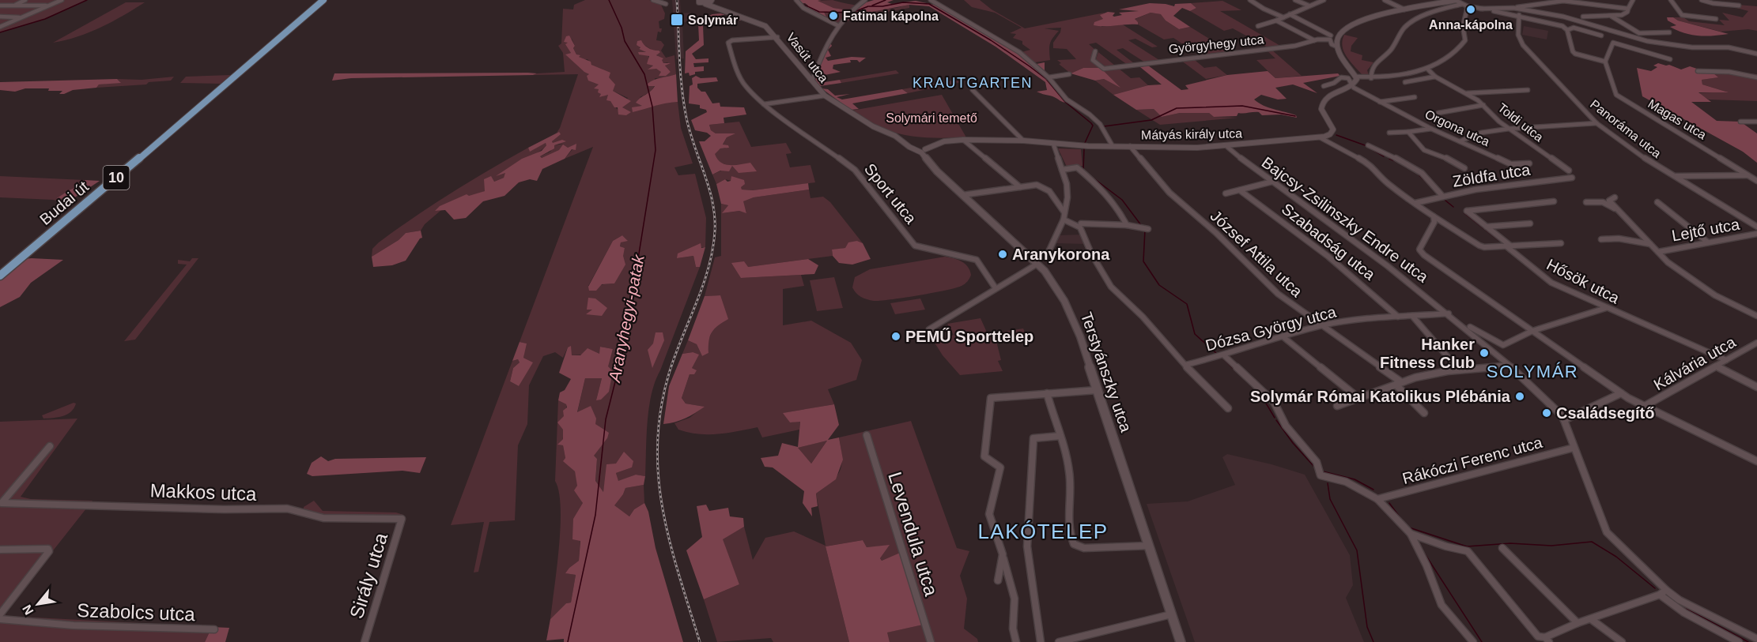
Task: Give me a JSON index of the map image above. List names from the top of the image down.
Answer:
{
  "streets": {
    "main road": [
      "Mátyás király utca",
      "10",
      "Budai út",
      "Terstyánszky utca"
    ],
    "street": [
      "Györgyhegy utca",
      "Vasút utca",
      "Magas utca",
      "Toldi utca",
      "Orgona utca",
      "Panoráma utca",
      "Zöldfa utca",
      "Sport utca",
      "Bajcsy-Zsilinszky Endre utca",
      "Lejtő utca",
      "Szabadság utca",
      "József Attila utca",
      "Hősök utca",
      "Dózsa György utca",
      "Kálvária utca",
      "Rákóczi Ferenc utca",
      "Makkos utca",
      "Levendula utca",
      "Sirály utca",
      "Szabolcs utca"
    ]
  },
  "crossings": [
    ["Vasút utca", "Mátyás király utca"],
    ["Vasút utca", "Sport utca"],
    ["Vasút utca", "Terstyánszky utca"],
    ["Mátyás király utca", "Bajcsy-Zsilinszky Endre utca"],
    ["Mátyás király utca", "József Attila utca"],
    ["Mátyás király utca", "Terstyánszky utca"],
    ["Bajcsy-Zsilinszky Endre utca", "Dózsa György utca"],
    ["Szabadság utca", "Dózsa György utca"],
    ["József Attila utca", "Dózsa György utca"],
    ["Hősök utca", "Kálvária utca"],
    ["Makkos utca", "Sirály utca"]
  ],
  "districts": ["KRAUTGARTEN", "SOLYMÁR", "LAKÓTELEP"],
  "water": ["Aranyhegyi-patak"],
  "parks": ["Solymári temető"],
  "places": {
    "other": [
      "Anna-kápolna",
      "Fatimai kápolna",
      "Aranykorona",
      "PEMŰ Sporttelep",
      "Hanker Fitness Club",
      "Solymár Római Katolikus Plébánia",
      "Családsegítő"
    ],
    "transit": ["Solymár"]
  },
  "north": "bottom left"
}
